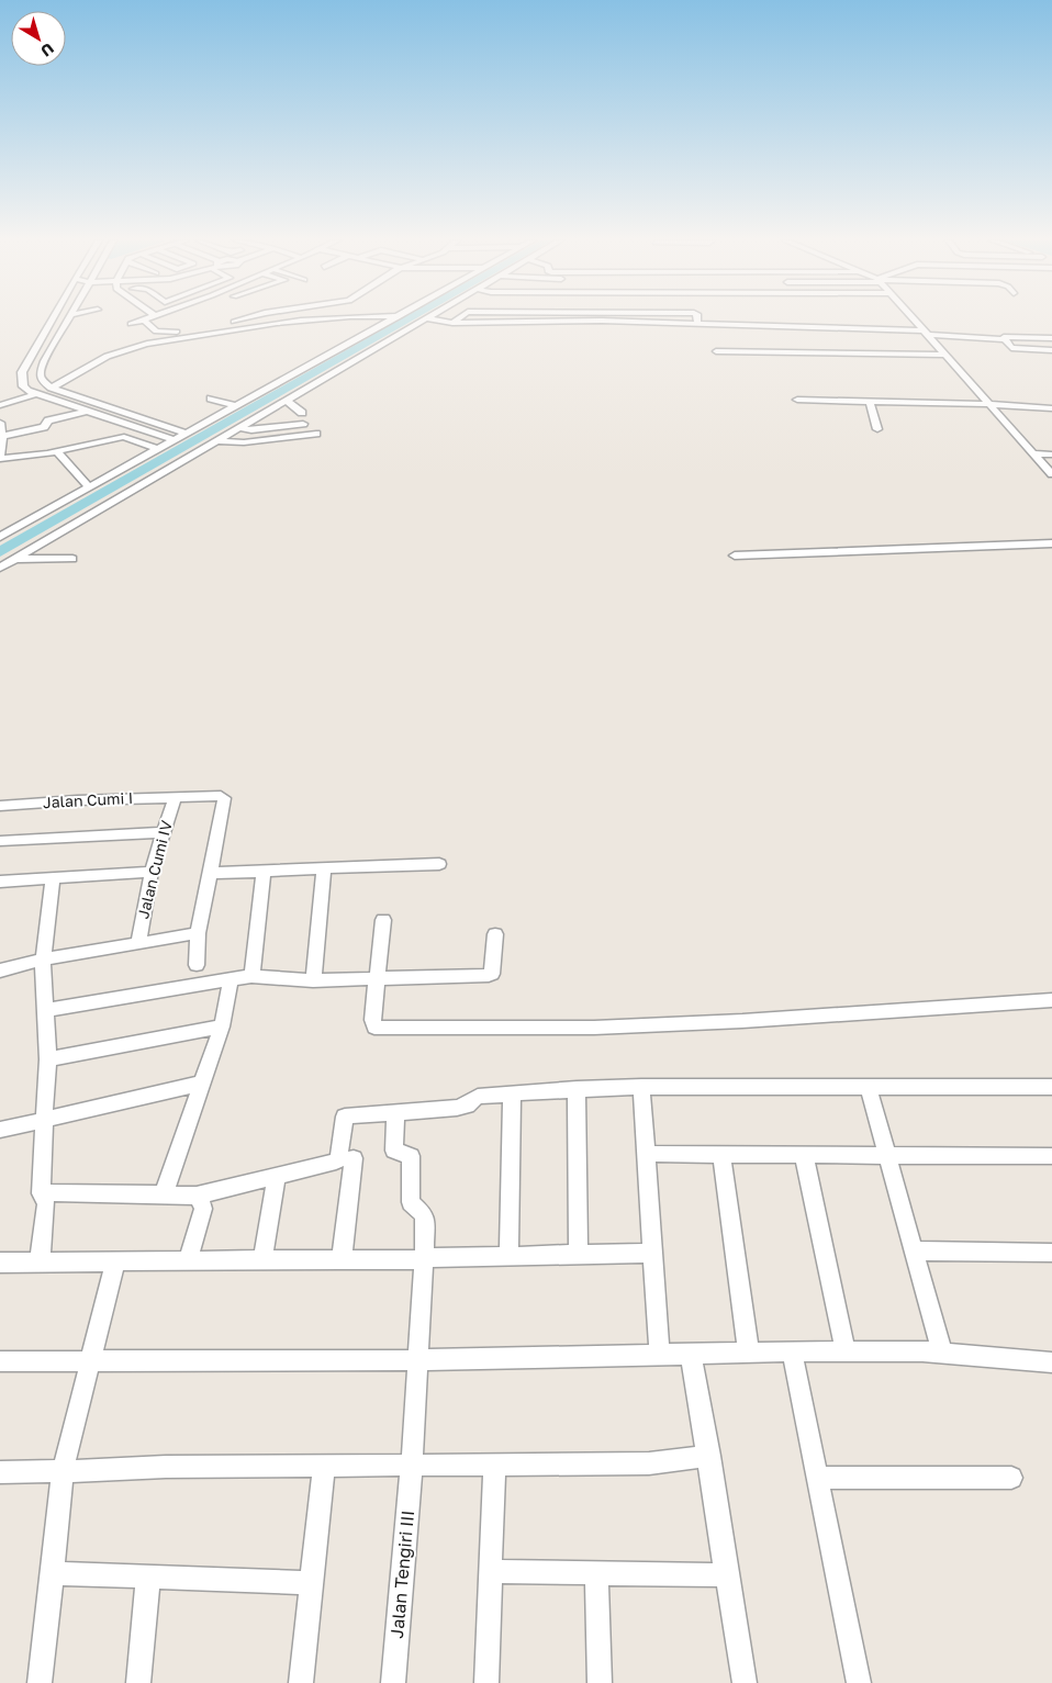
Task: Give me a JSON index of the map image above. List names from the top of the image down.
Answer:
{
  "streets": {
    "street": ["Jalan Cumi I", "Jalan Cumi IV", "Jalan Tengiri III"]
  },
  "crossings": [
    ["Jalan Cumi I", "Jalan Cumi IV"]
  ],
  "north": "bottom right"
}
